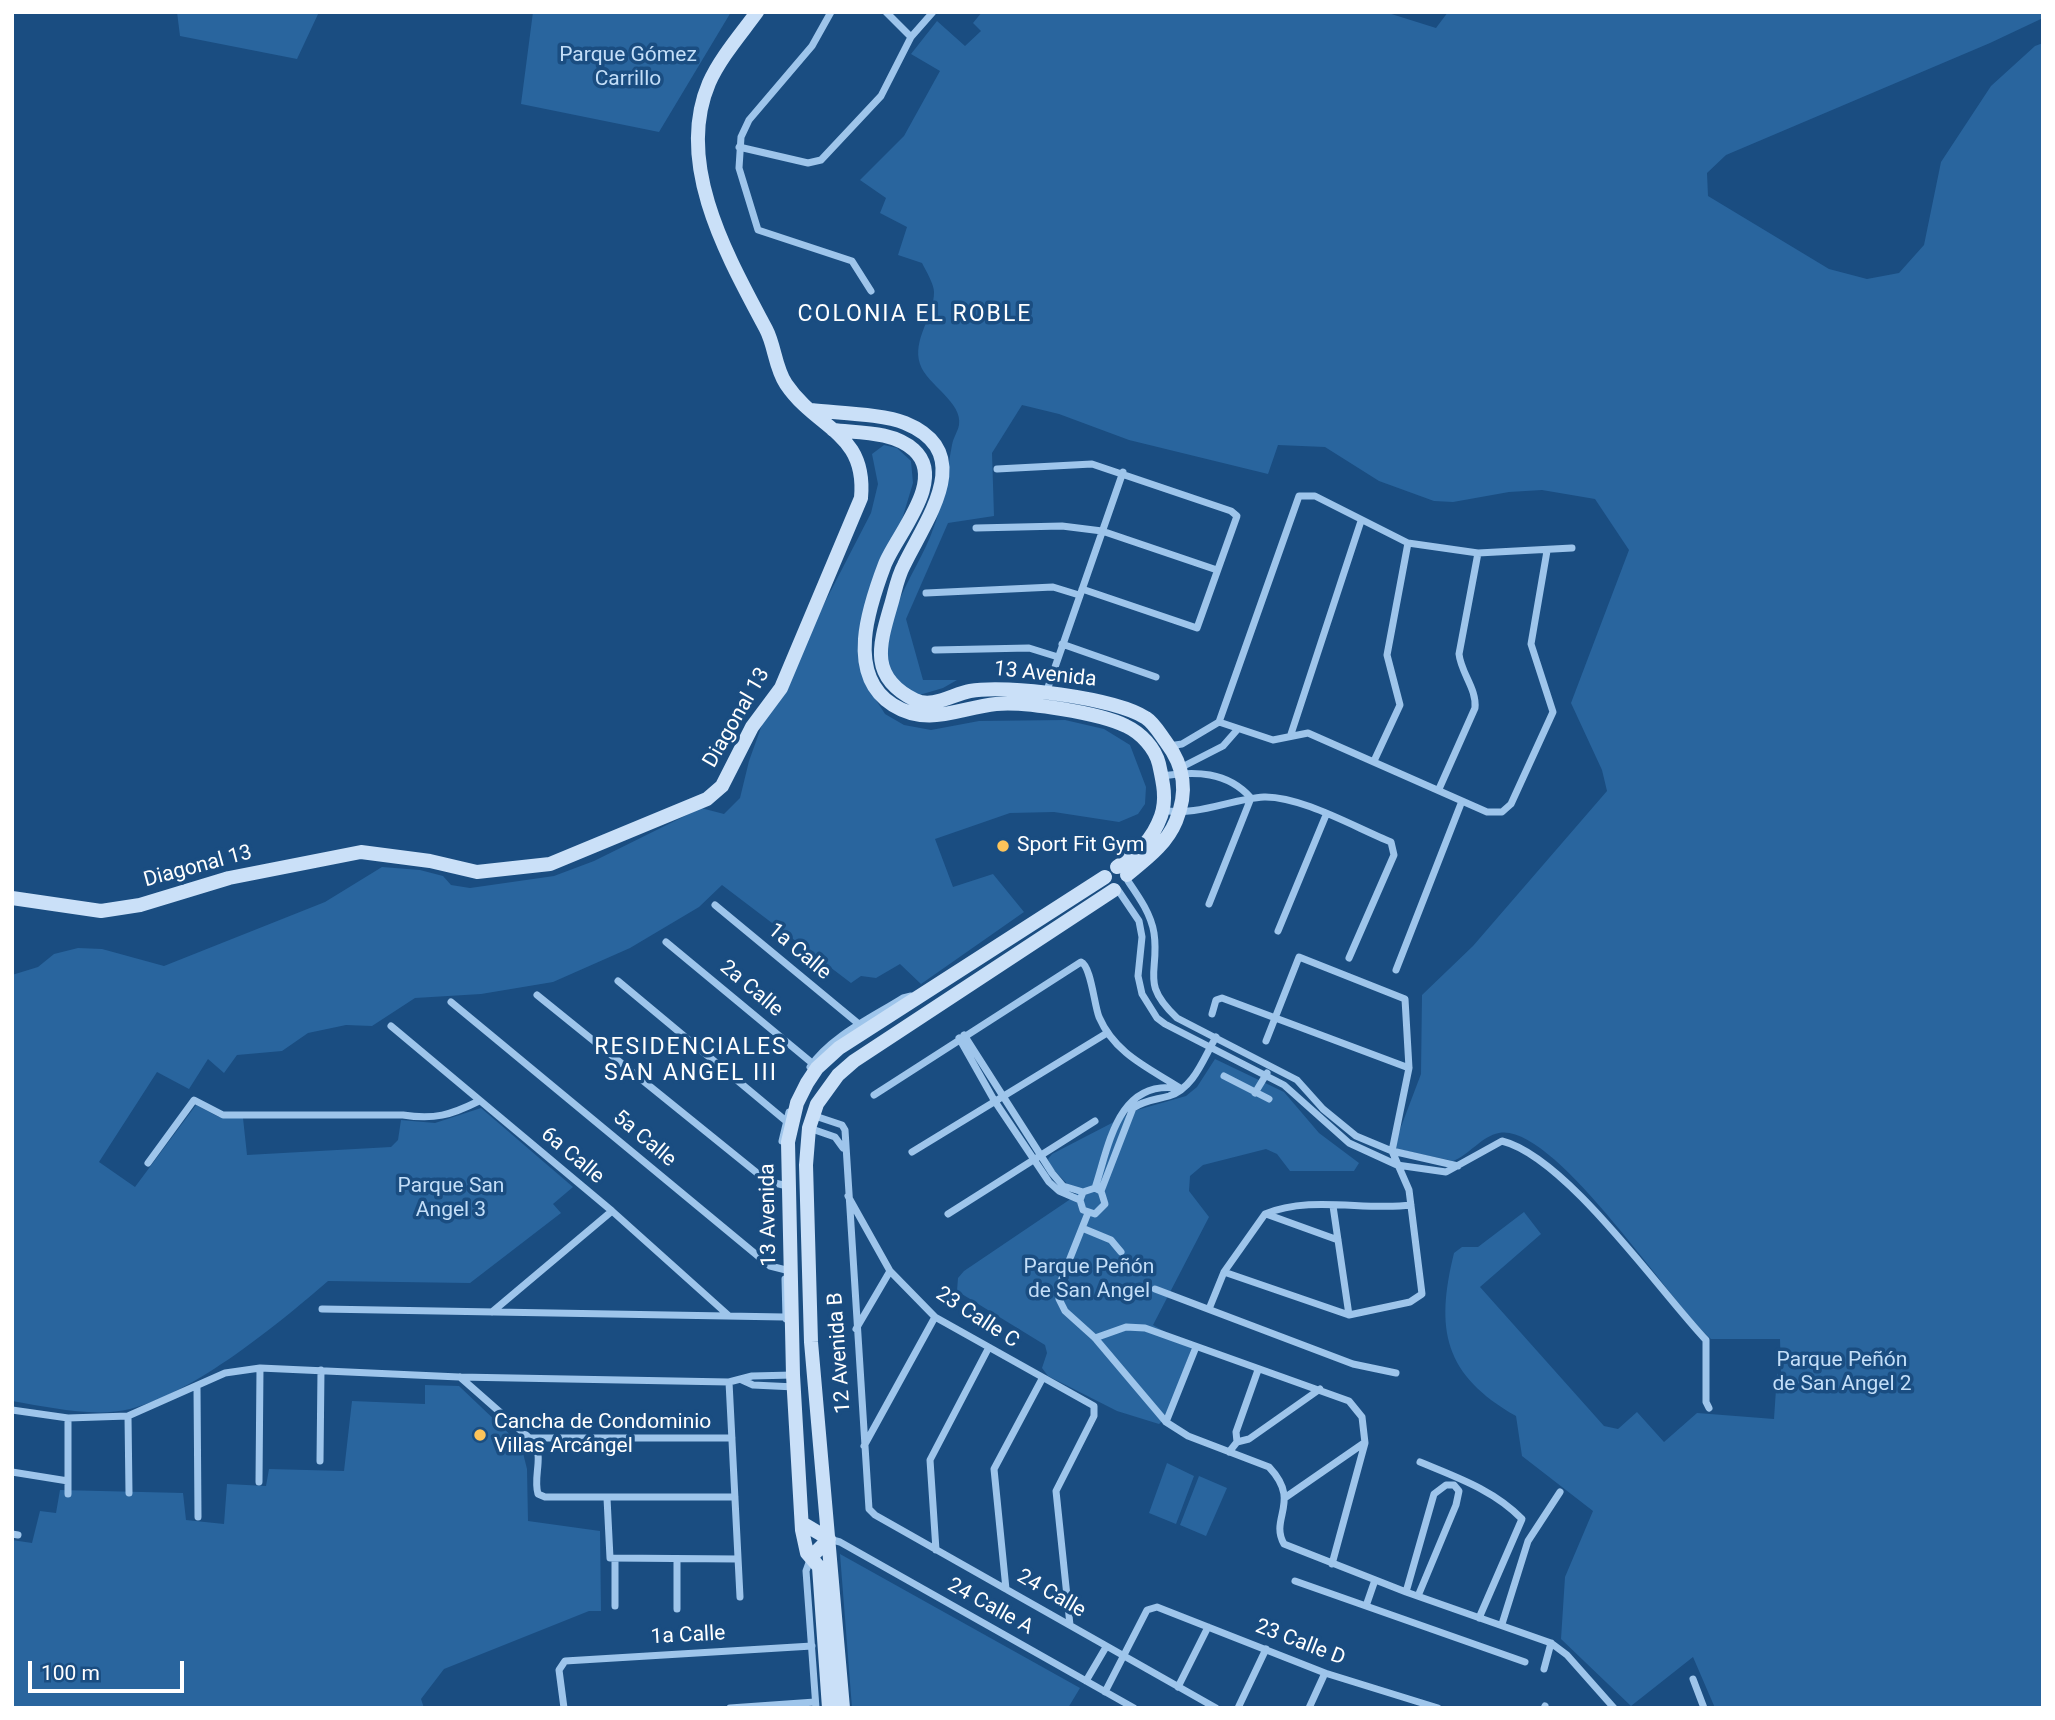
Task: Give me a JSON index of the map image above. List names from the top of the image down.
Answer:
{
  "streets": {
    "street": [
      "13 Avenida",
      "Diagonal 13",
      "1a Calle",
      "2a Calle",
      "5a Calle",
      "6a Calle",
      "23 Calle C",
      "12 Avenida B",
      "24 Calle",
      "24 Calle A",
      "23 Calle D"
    ]
  },
  "crossings": [
    ["13 Avenida", "Diagonal 13"],
    ["13 Avenida", "5a Calle"],
    ["13 Avenida", "24 Calle A"],
    ["23 Calle C", "12 Avenida B"],
    ["23 Calle C", "24 Calle"],
    ["12 Avenida B", "24 Calle"],
    ["24 Calle", "23 Calle D"]
  ],
  "districts": ["COLONIA EL ROBLE", "RESIDENCIALES SAN ANGEL III"],
  "parks": [
    "Parque Gómez Carrillo",
    "Parque San Angel 3",
    "Parque Peñón de San Angel",
    "Parque Peñón de San Angel 2"
  ],
  "places": ["Sport Fit Gym", "Cancha de Condominio Villas Arcángel"],
  "scale_bar": "100 m"
}
